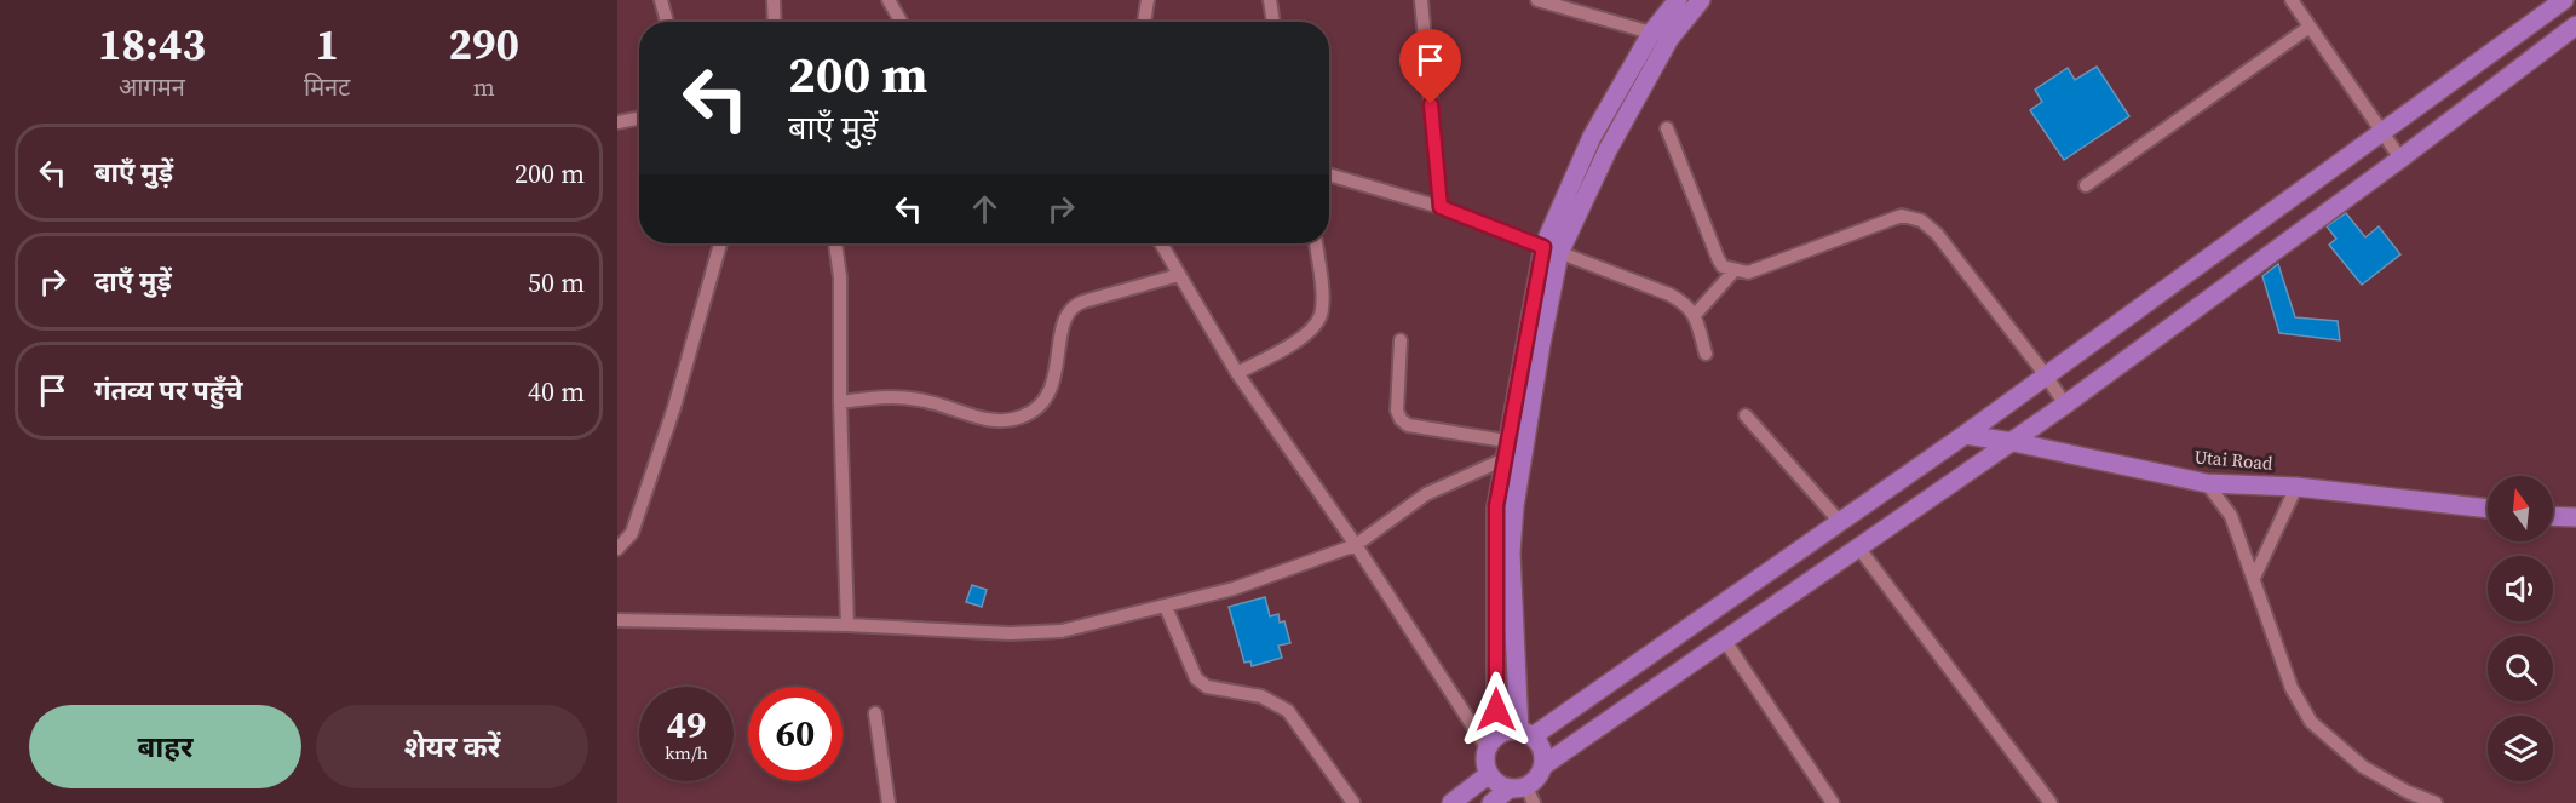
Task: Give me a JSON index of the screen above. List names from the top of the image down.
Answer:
{
  "streets": {
    "main road": ["Utai Road"]
  },
  "north": "top",
  "page": {
    "eta": [
      "18:43",
      "आगमन",
      "1",
      "मिनट",
      "290",
      "m"
    ],
    "turn": ["200 m", "बाएँ मुड़ें"],
    "list": [
      {
        "name": "बाएँ मुड़ें",
        "value": "200 m"
      },
      {
        "name": "दाएँ मुड़ें",
        "value": "50 m"
      },
      {
        "name": "गंतव्य पर पहुँचे",
        "value": "40 m"
      }
    ],
    "speed": "49 km/h",
    "limit": "60",
    "buttons": ["बाहर", "शेयर करें"]
  }
}
